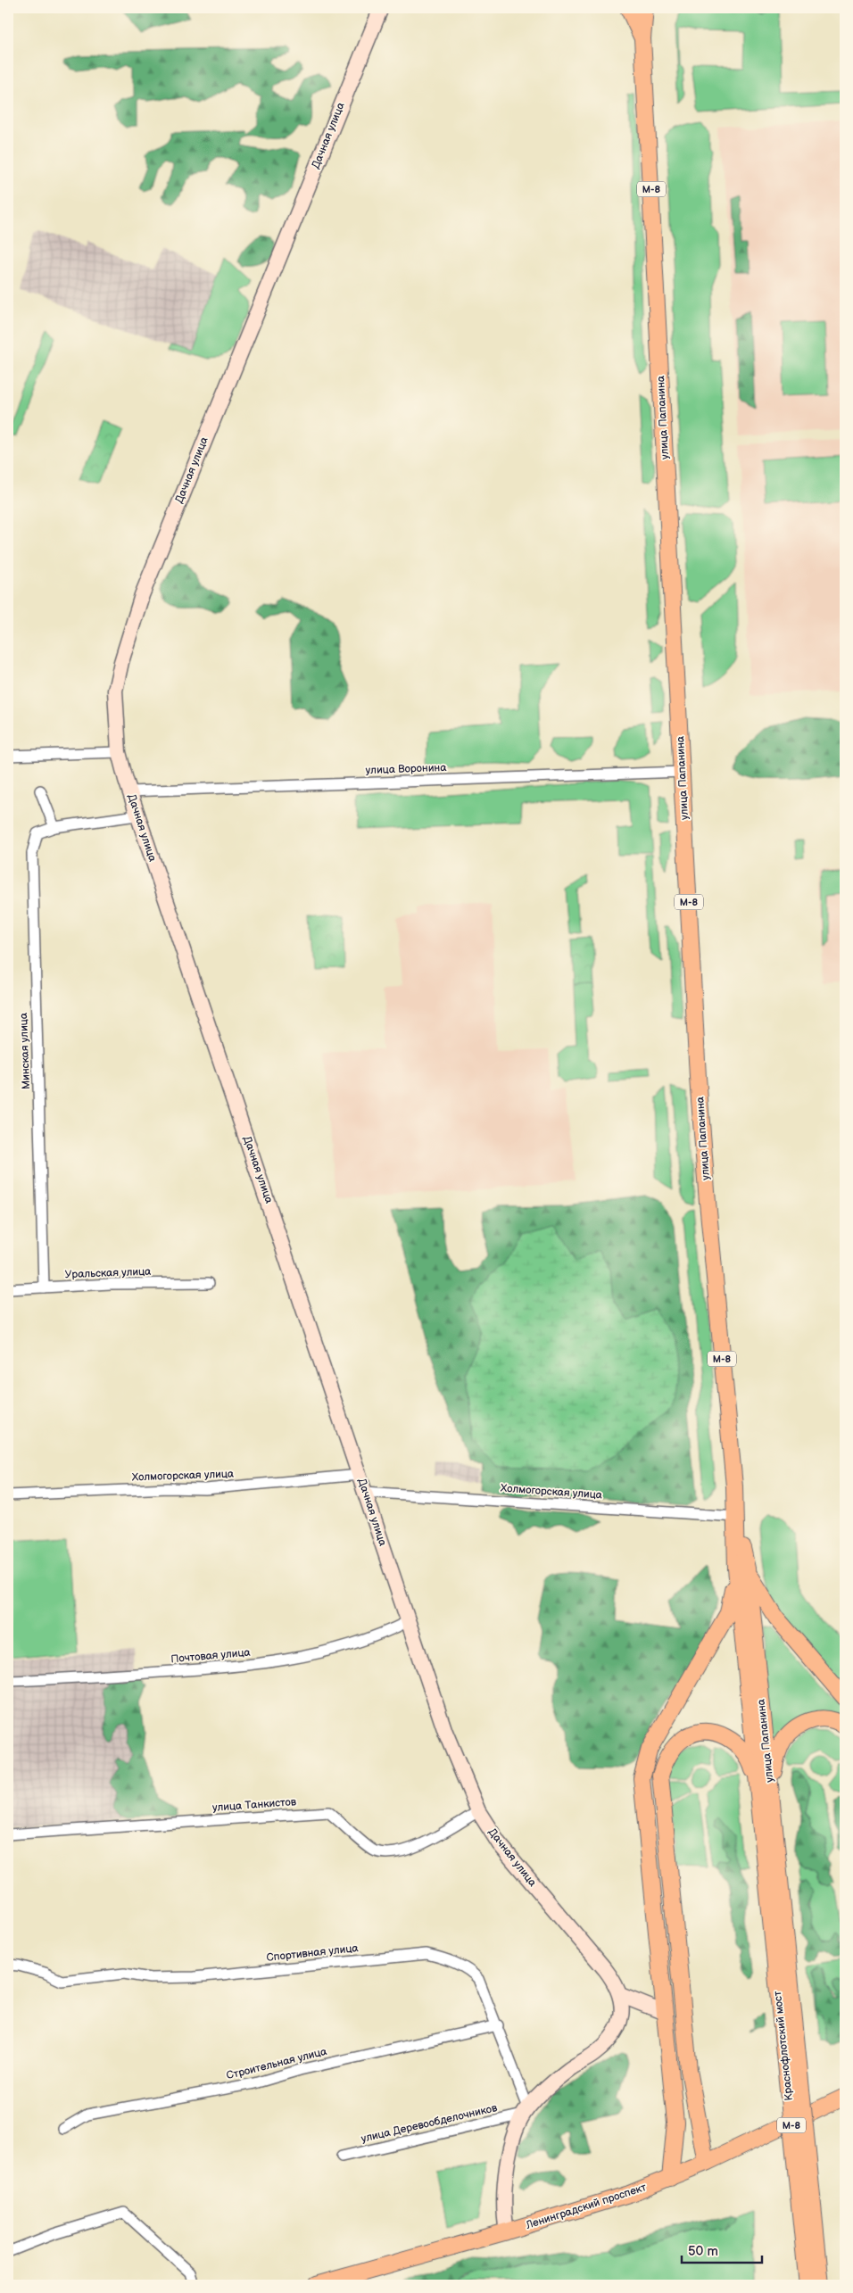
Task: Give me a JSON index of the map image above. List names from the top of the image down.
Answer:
{
  "streets": {
    "main road": [
      "М-8",
      "улица Папанина",
      "Краснофлотский мост",
      "Ленинградский проспект"
    ],
    "street": [
      "Дачная улица",
      "улица Воронина",
      "Минская улица",
      "Уральская улица",
      "Холмогорская улица",
      "Почтовая улица",
      "улица Танкистов",
      "Спортивная улица",
      "Строительная улица",
      "улица Деревообделочников"
    ]
  },
  "crossings": [
    ["Дачная улица", "улица Воронина"],
    ["Дачная улица", "Холмогорская улица"],
    ["Дачная улица", "Почтовая улица"],
    ["Дачная улица", "улица Танкистов"],
    ["Дачная улица", "Спортивная улица"],
    ["Дачная улица", "улица Деревообделочников"],
    ["Дачная улица", "Ленинградский проспект"],
    ["улица Папанина", "улица Воронина"],
    ["улица Папанина", "Холмогорская улица"],
    ["улица Папанина", "Краснофлотский мост"],
    ["Минская улица", "Уральская улица"],
    ["Спортивная улица", "Строительная улица"],
    ["Спортивная улица", "улица Деревообделочников"]
  ],
  "scale_bar": "50 m"
}
